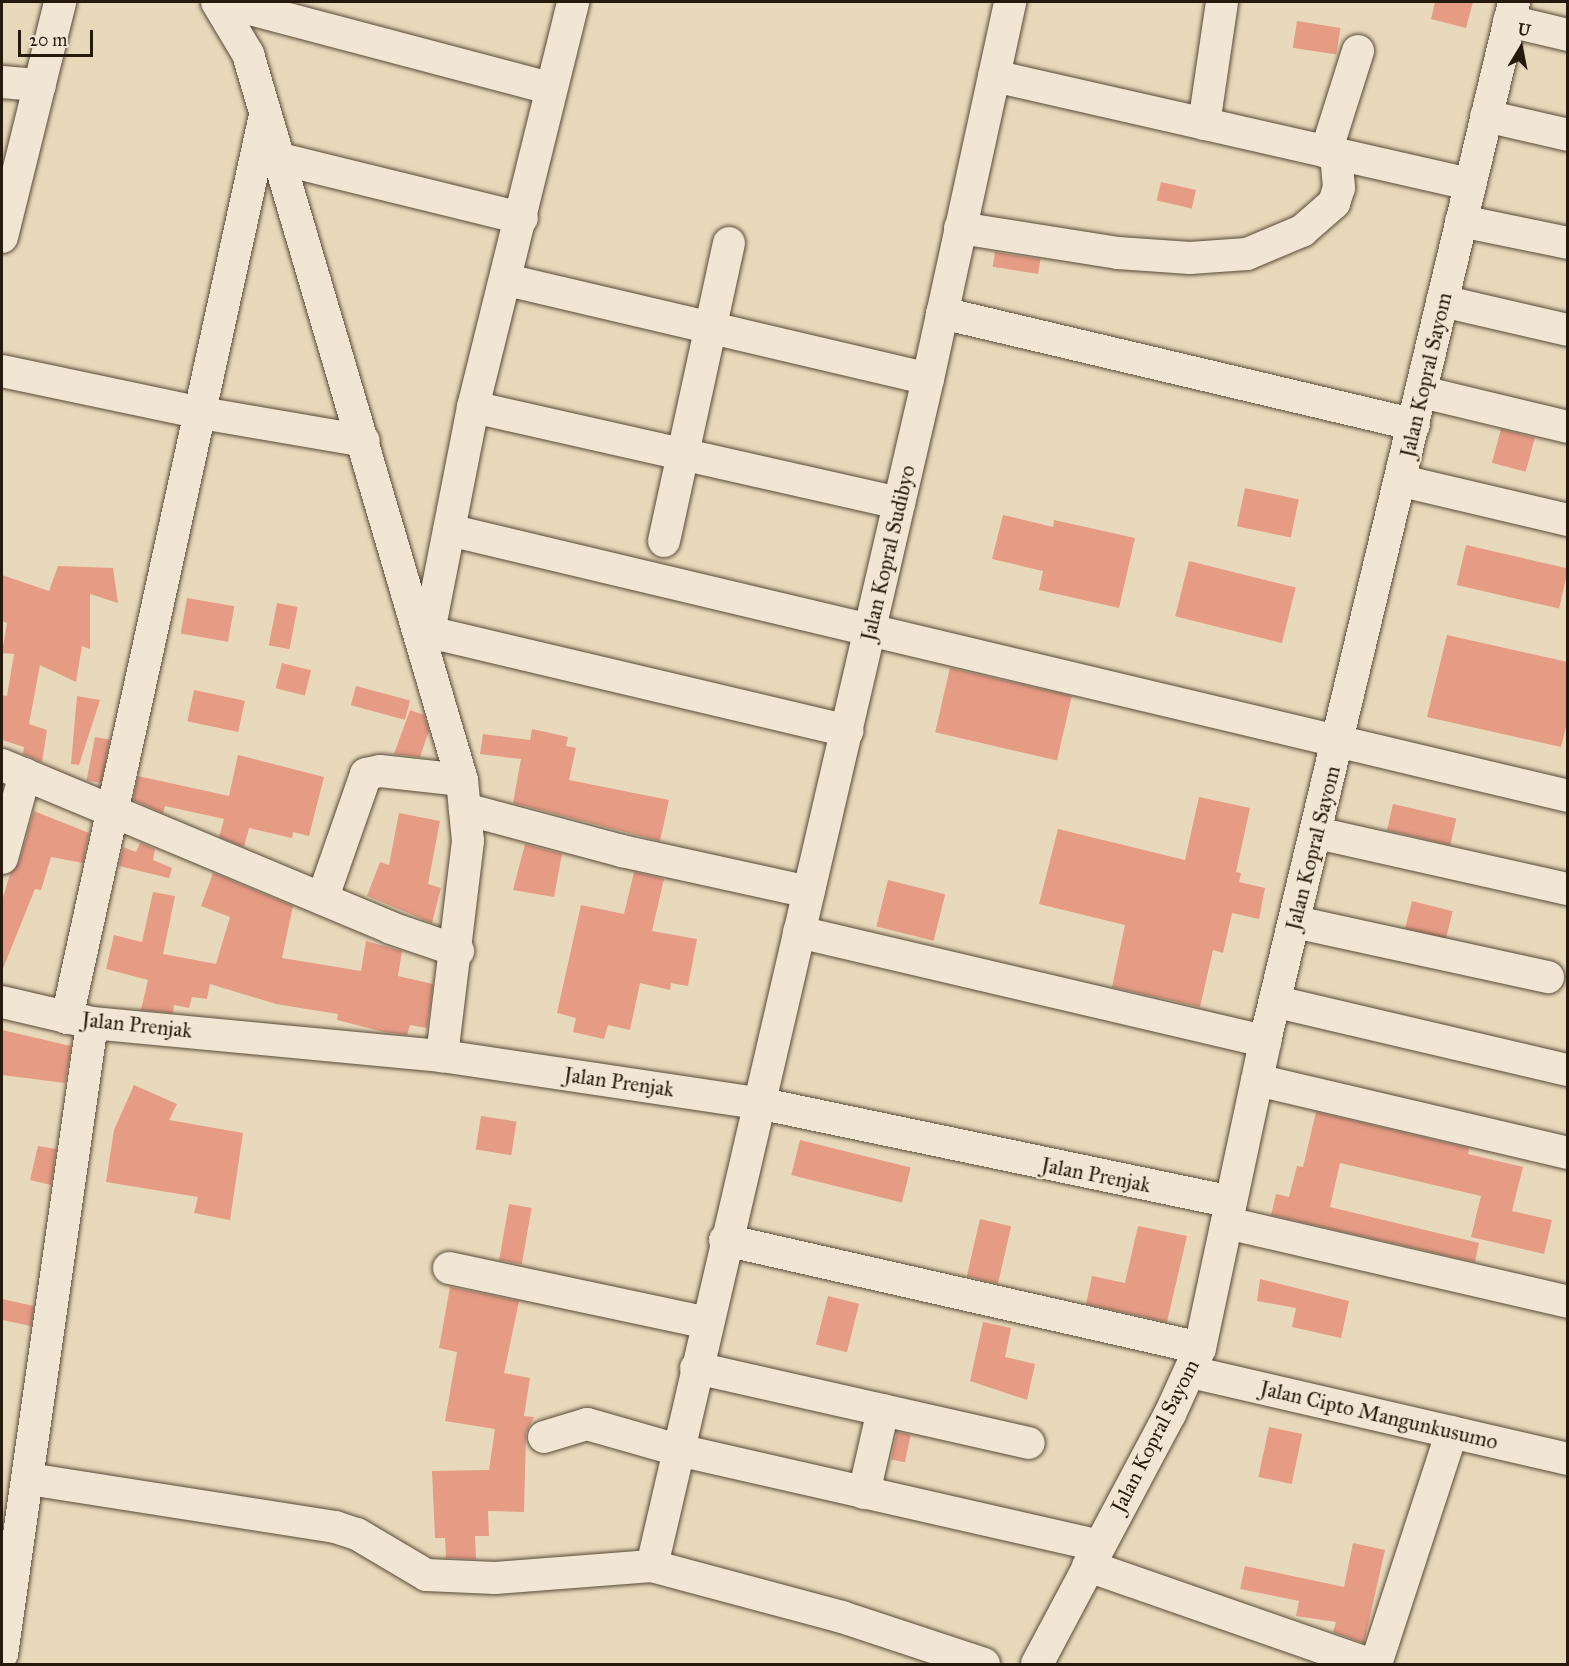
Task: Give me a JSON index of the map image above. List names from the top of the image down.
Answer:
{
  "streets": {
    "street": [
      "Jalan Kopral Sayom",
      "Jalan Kopral Sudibyo",
      "Jalan Prenjak",
      "Jalan Cipto Mangunkusumo"
    ]
  },
  "crossings": [
    ["Jalan Kopral Sayom", "Jalan Prenjak"],
    ["Jalan Kopral Sayom", "Jalan Cipto Mangunkusumo"],
    ["Jalan Kopral Sudibyo", "Jalan Prenjak"],
    ["Jalan Kopral Sudibyo", "Jalan Cipto Mangunkusumo"]
  ],
  "scale_bar": "20 m",
  "north": "top"
}
